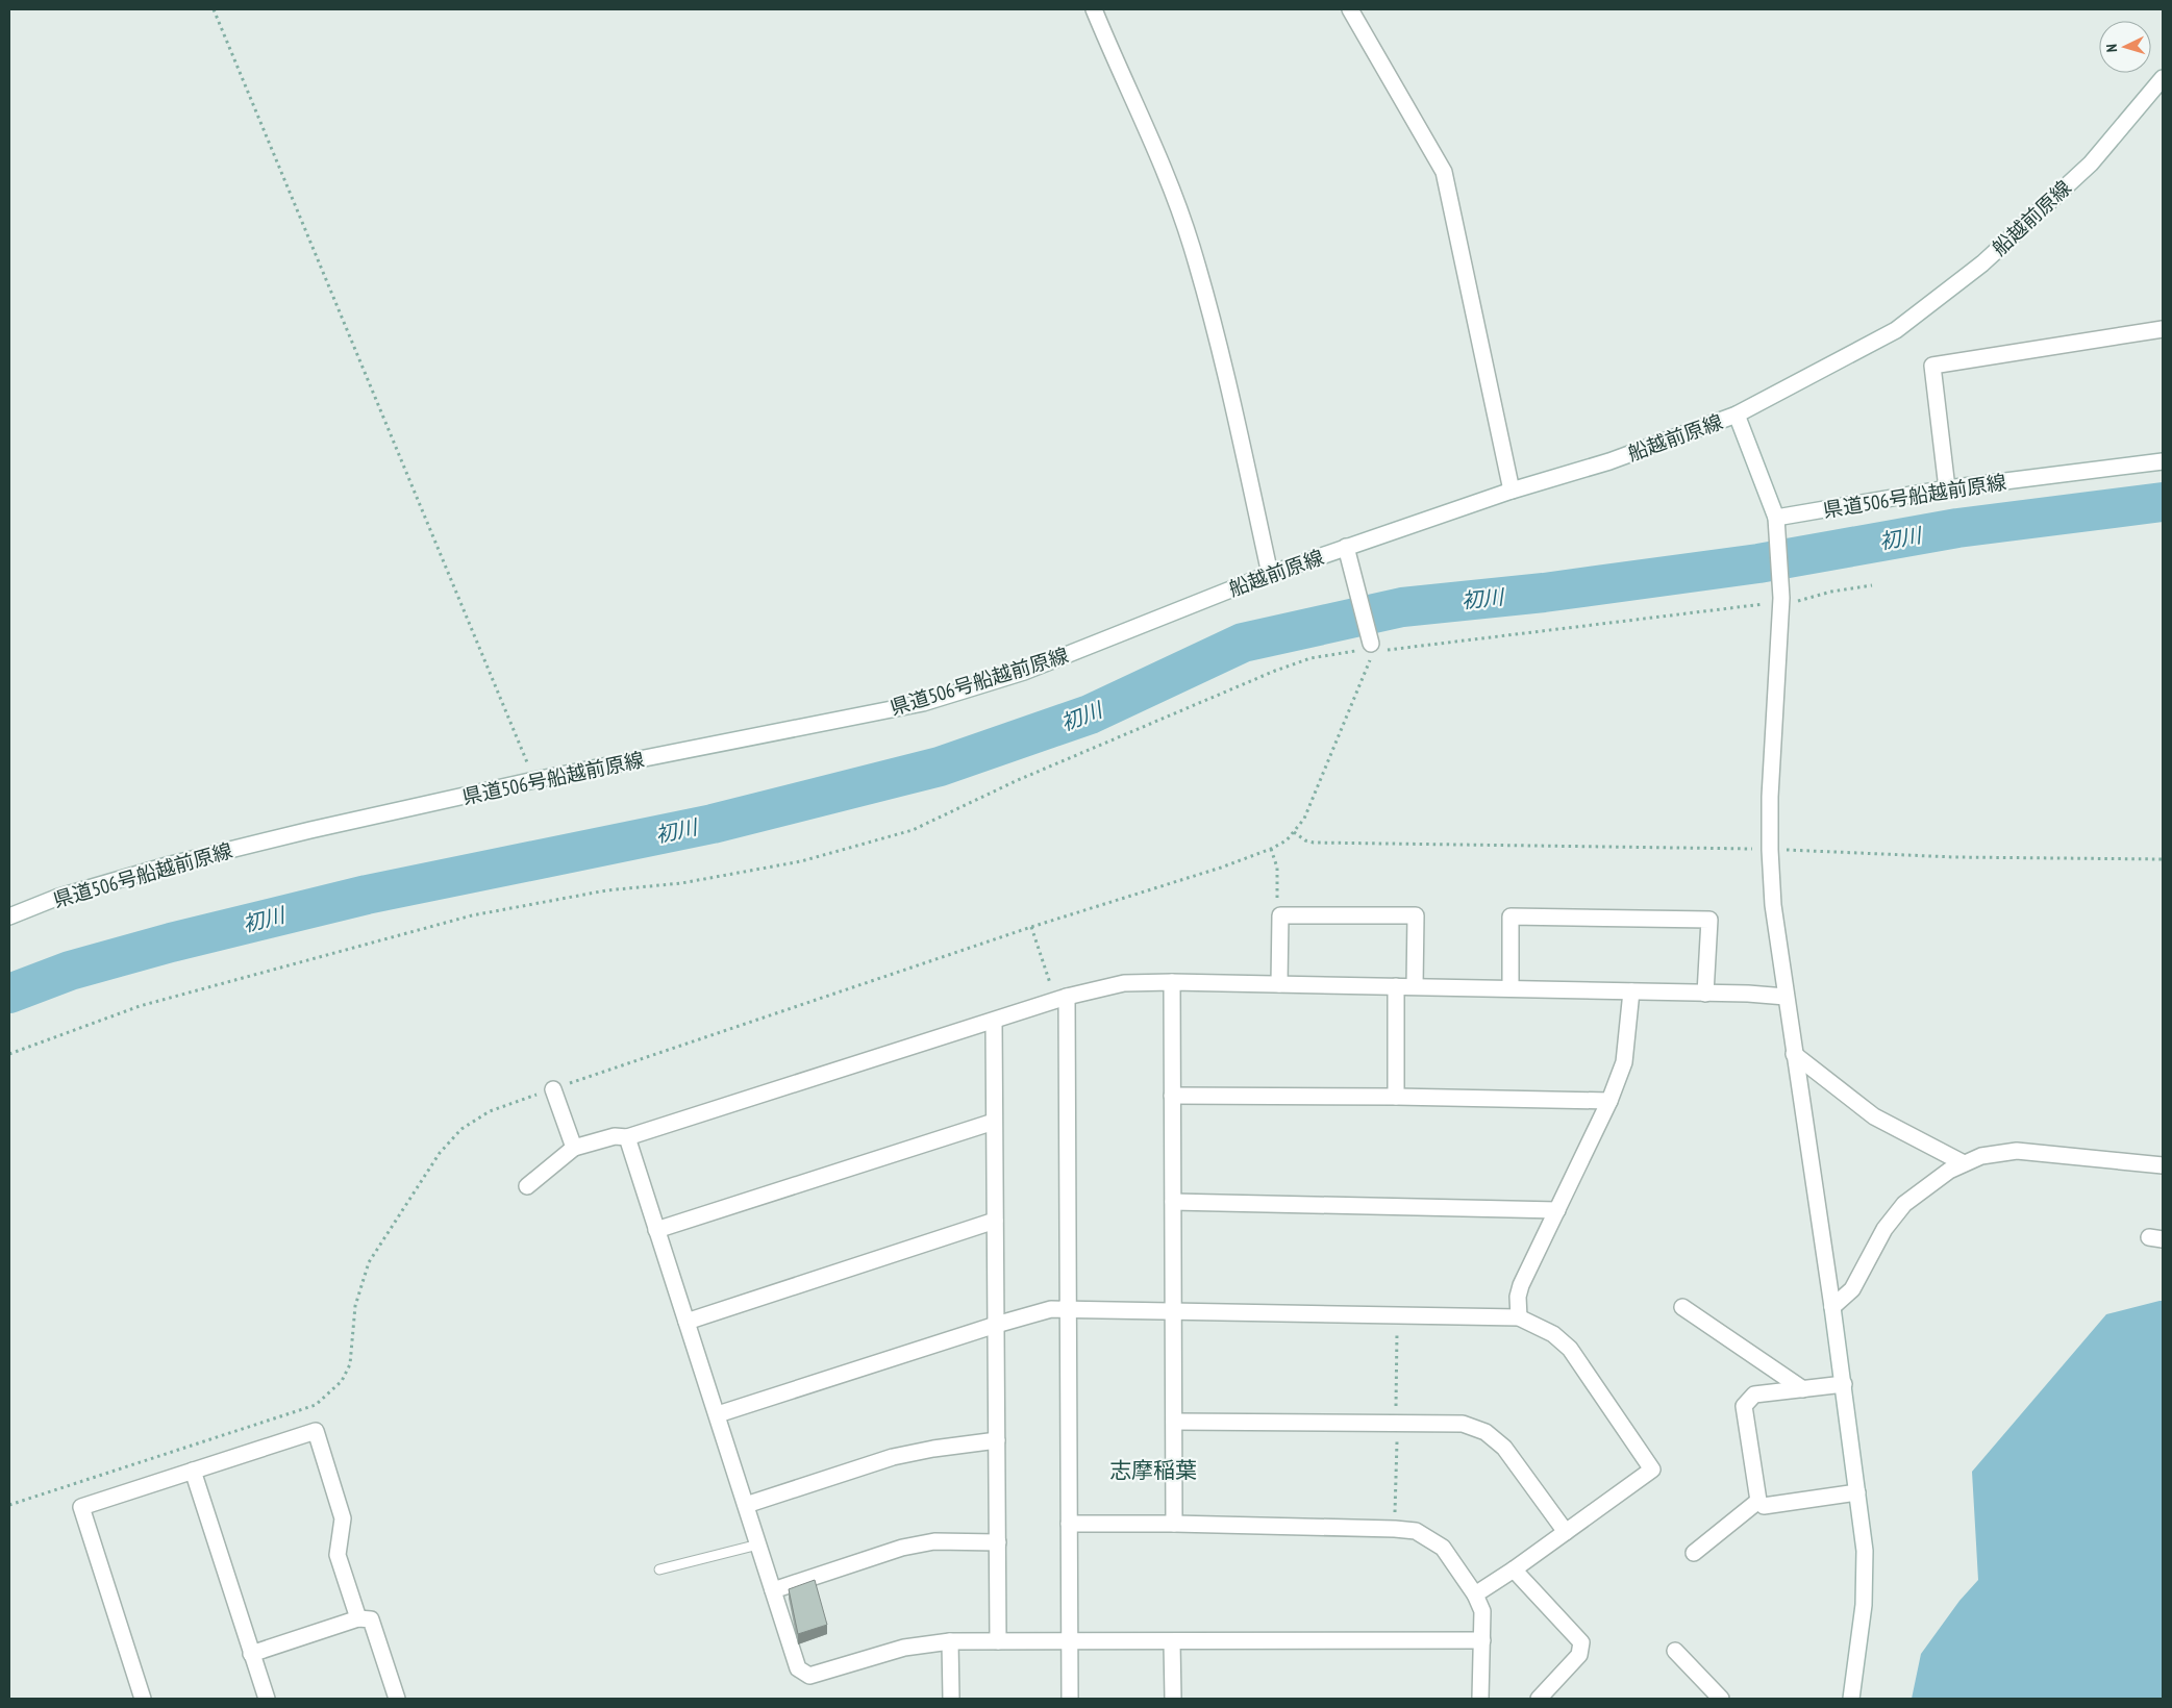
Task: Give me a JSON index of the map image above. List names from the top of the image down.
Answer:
{
  "streets": {
    "street": ["船越前原線", "県道506号船越前原線"]
  },
  "crossings": [
    ["船越前原線", "県道506号船越前原線"]
  ],
  "districts": ["志摩稲葉"],
  "water": ["初川"],
  "north": "left"
}
